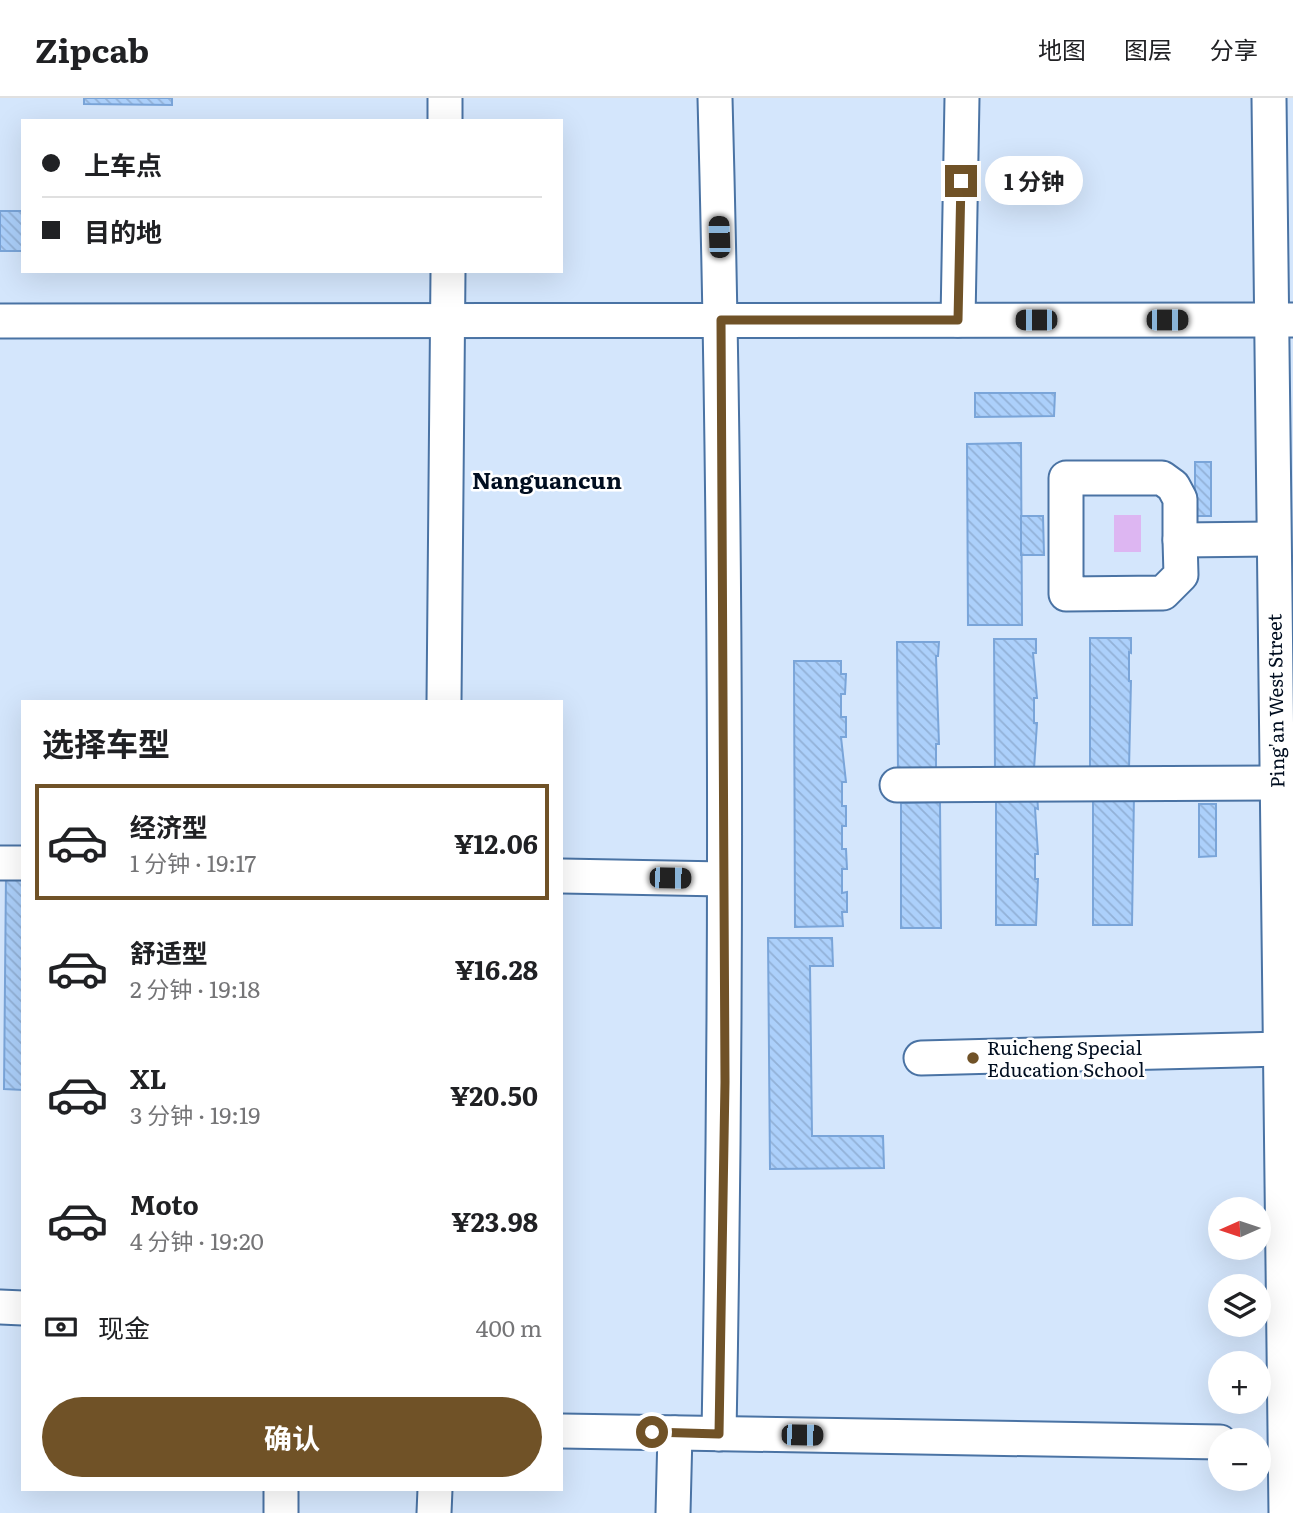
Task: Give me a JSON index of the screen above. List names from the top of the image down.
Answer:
{
  "streets": {
    "street": ["Ping'an West Street"]
  },
  "districts": ["Nanguancun"],
  "places": ["Ruicheng Special Education School"],
  "north": "left",
  "page": {
    "header": "Zipcab",
    "nav": ["地图", "图层", "分享"],
    "banner": ["上车点", "目的地"],
    "bubble": "1 分钟",
    "heading": "选择车型",
    "list": [
      {
        "name": "经济型",
        "note": "1 分钟 · 19:17",
        "value": "¥12.06"
      },
      {
        "name": "舒适型",
        "note": "2 分钟 · 19:18",
        "value": "¥16.28"
      },
      {
        "name": "XL",
        "note": "3 分钟 · 19:19",
        "value": "¥20.50"
      },
      {
        "name": "Moto",
        "note": "4 分钟 · 19:20",
        "value": "¥23.98"
      }
    ],
    "map_buttons": ["+", "−"],
    "pay": ["现金", "400 m"],
    "buttons": "确认"
  }
}
